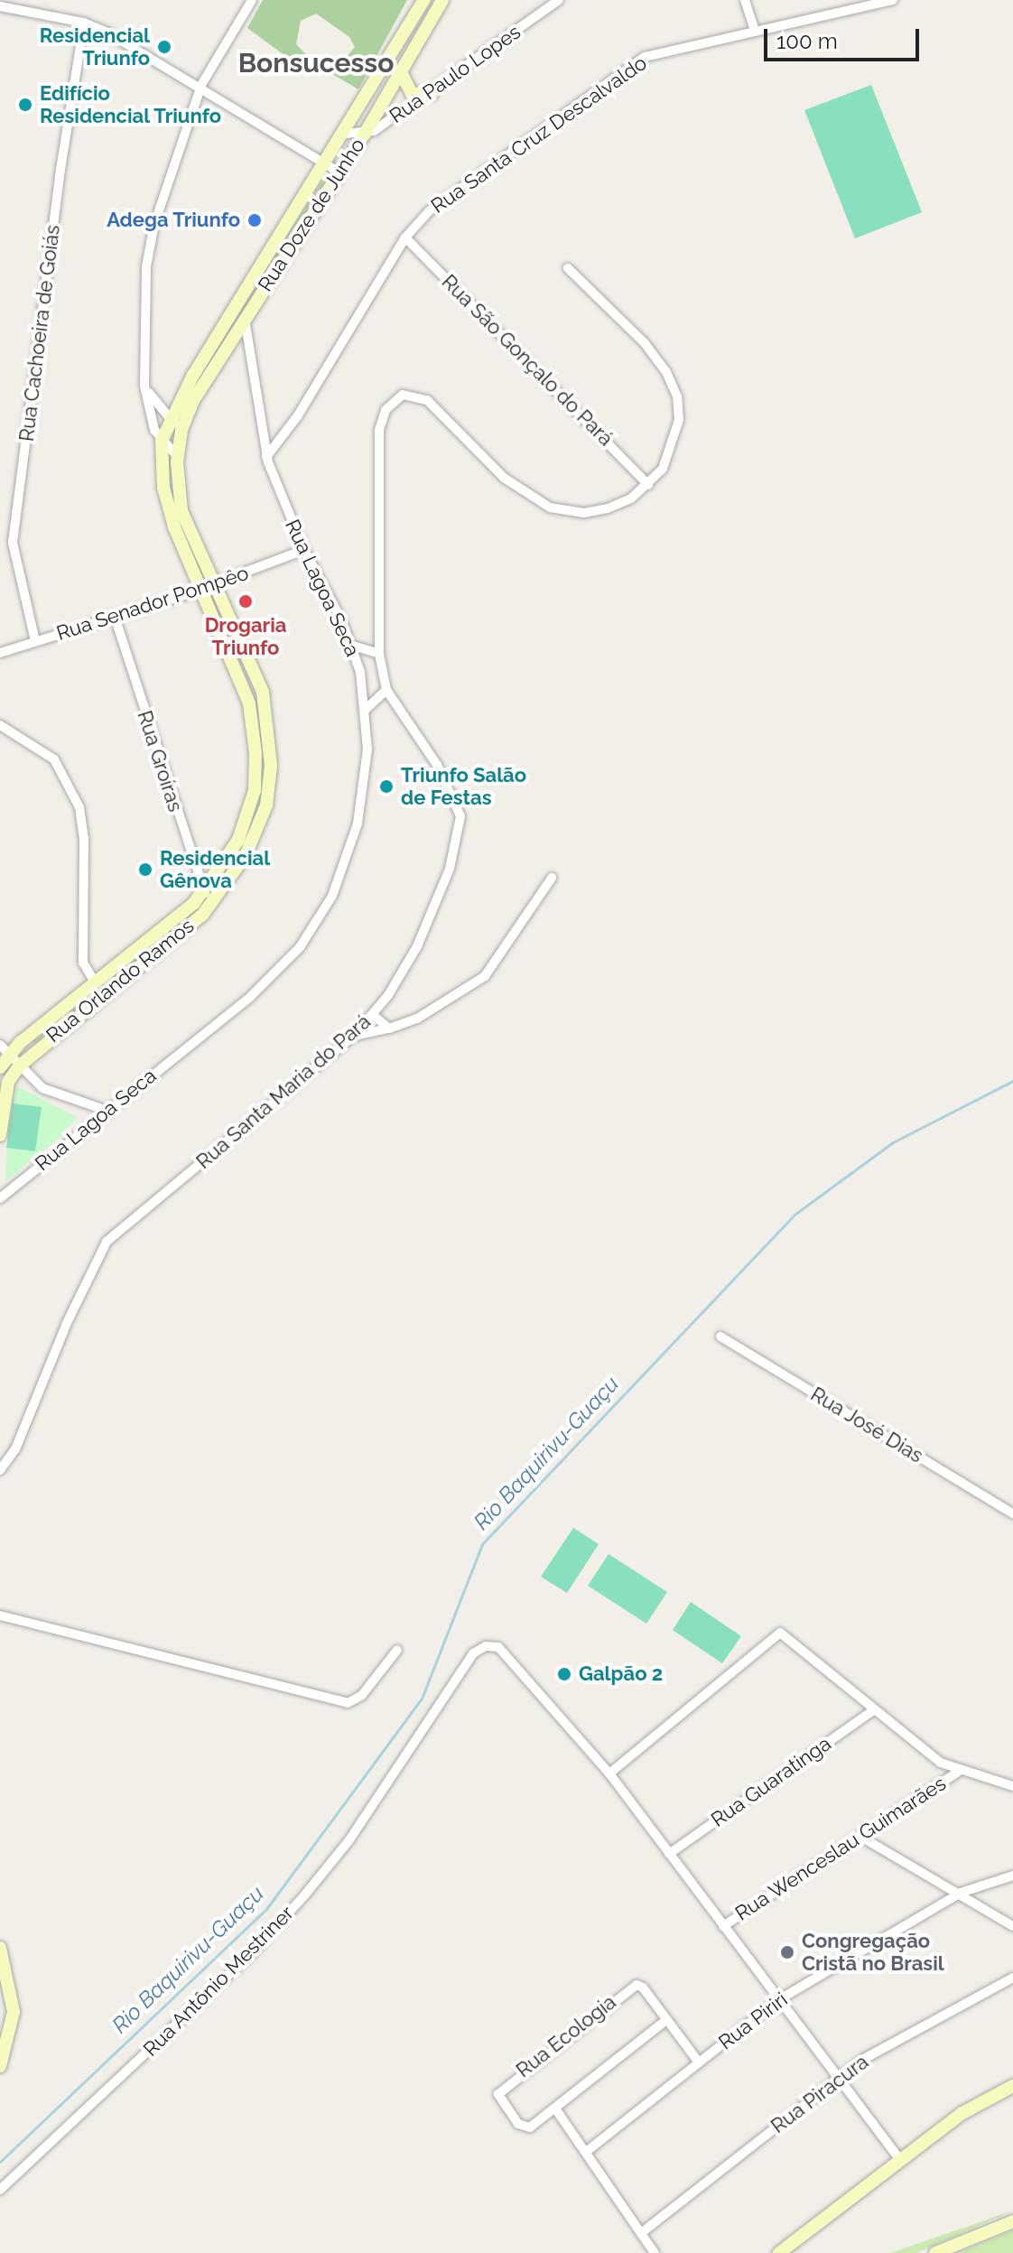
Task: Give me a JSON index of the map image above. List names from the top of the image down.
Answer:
{
  "streets": {
    "street": [
      "Rua Paulo Lopes",
      "Rua Santa Cruz Descalvaldo",
      "Rua Doze de Junho",
      "Rua Cachoeira de Goiás",
      "Rua São Gonçalo do Pará",
      "Rua Lagoa Seca",
      "Rua Senador Pompêo",
      "Rua Groíras",
      "Rua Orlando Ramos",
      "Rua Santa Maria do Pará",
      "Rua José Dias",
      "Rua Guaratinga",
      "Rua Wenceslau Guimarães",
      "Rua Antônio Mestriner",
      "Rua Piriri",
      "Rua Ecologia",
      "Rua Piracura"
    ]
  },
  "crossings": [
    ["Rua Paulo Lopes", "Rua Doze de Junho"],
    ["Rua Santa Cruz Descalvaldo", "Rua São Gonçalo do Pará"],
    ["Rua Santa Cruz Descalvaldo", "Rua Lagoa Seca"],
    ["Rua Doze de Junho", "Rua Lagoa Seca"],
    ["Rua Doze de Junho", "Rua Orlando Ramos"],
    ["Rua Cachoeira de Goiás", "Rua Senador Pompêo"],
    ["Rua Lagoa Seca", "Rua Senador Pompêo"],
    ["Rua Senador Pompêo", "Rua Groíras"],
    ["Rua Senador Pompêo", "Rua Orlando Ramos"],
    ["Rua Groíras", "Rua Orlando Ramos"]
  ],
  "districts": ["Bonsucesso"],
  "water": ["Rio Baquirivu-Guaçu"],
  "places": [
    "Residencial Triunfo",
    "Edifício Residencial Triunfo",
    "Adega Triunfo",
    "Drogaria Triunfo",
    "Triunfo Salão de Festas",
    "Residencial Gênova",
    "Galpão 2",
    "Congregação Cristã no Brasil"
  ],
  "scale_bar": "100 m"
}
